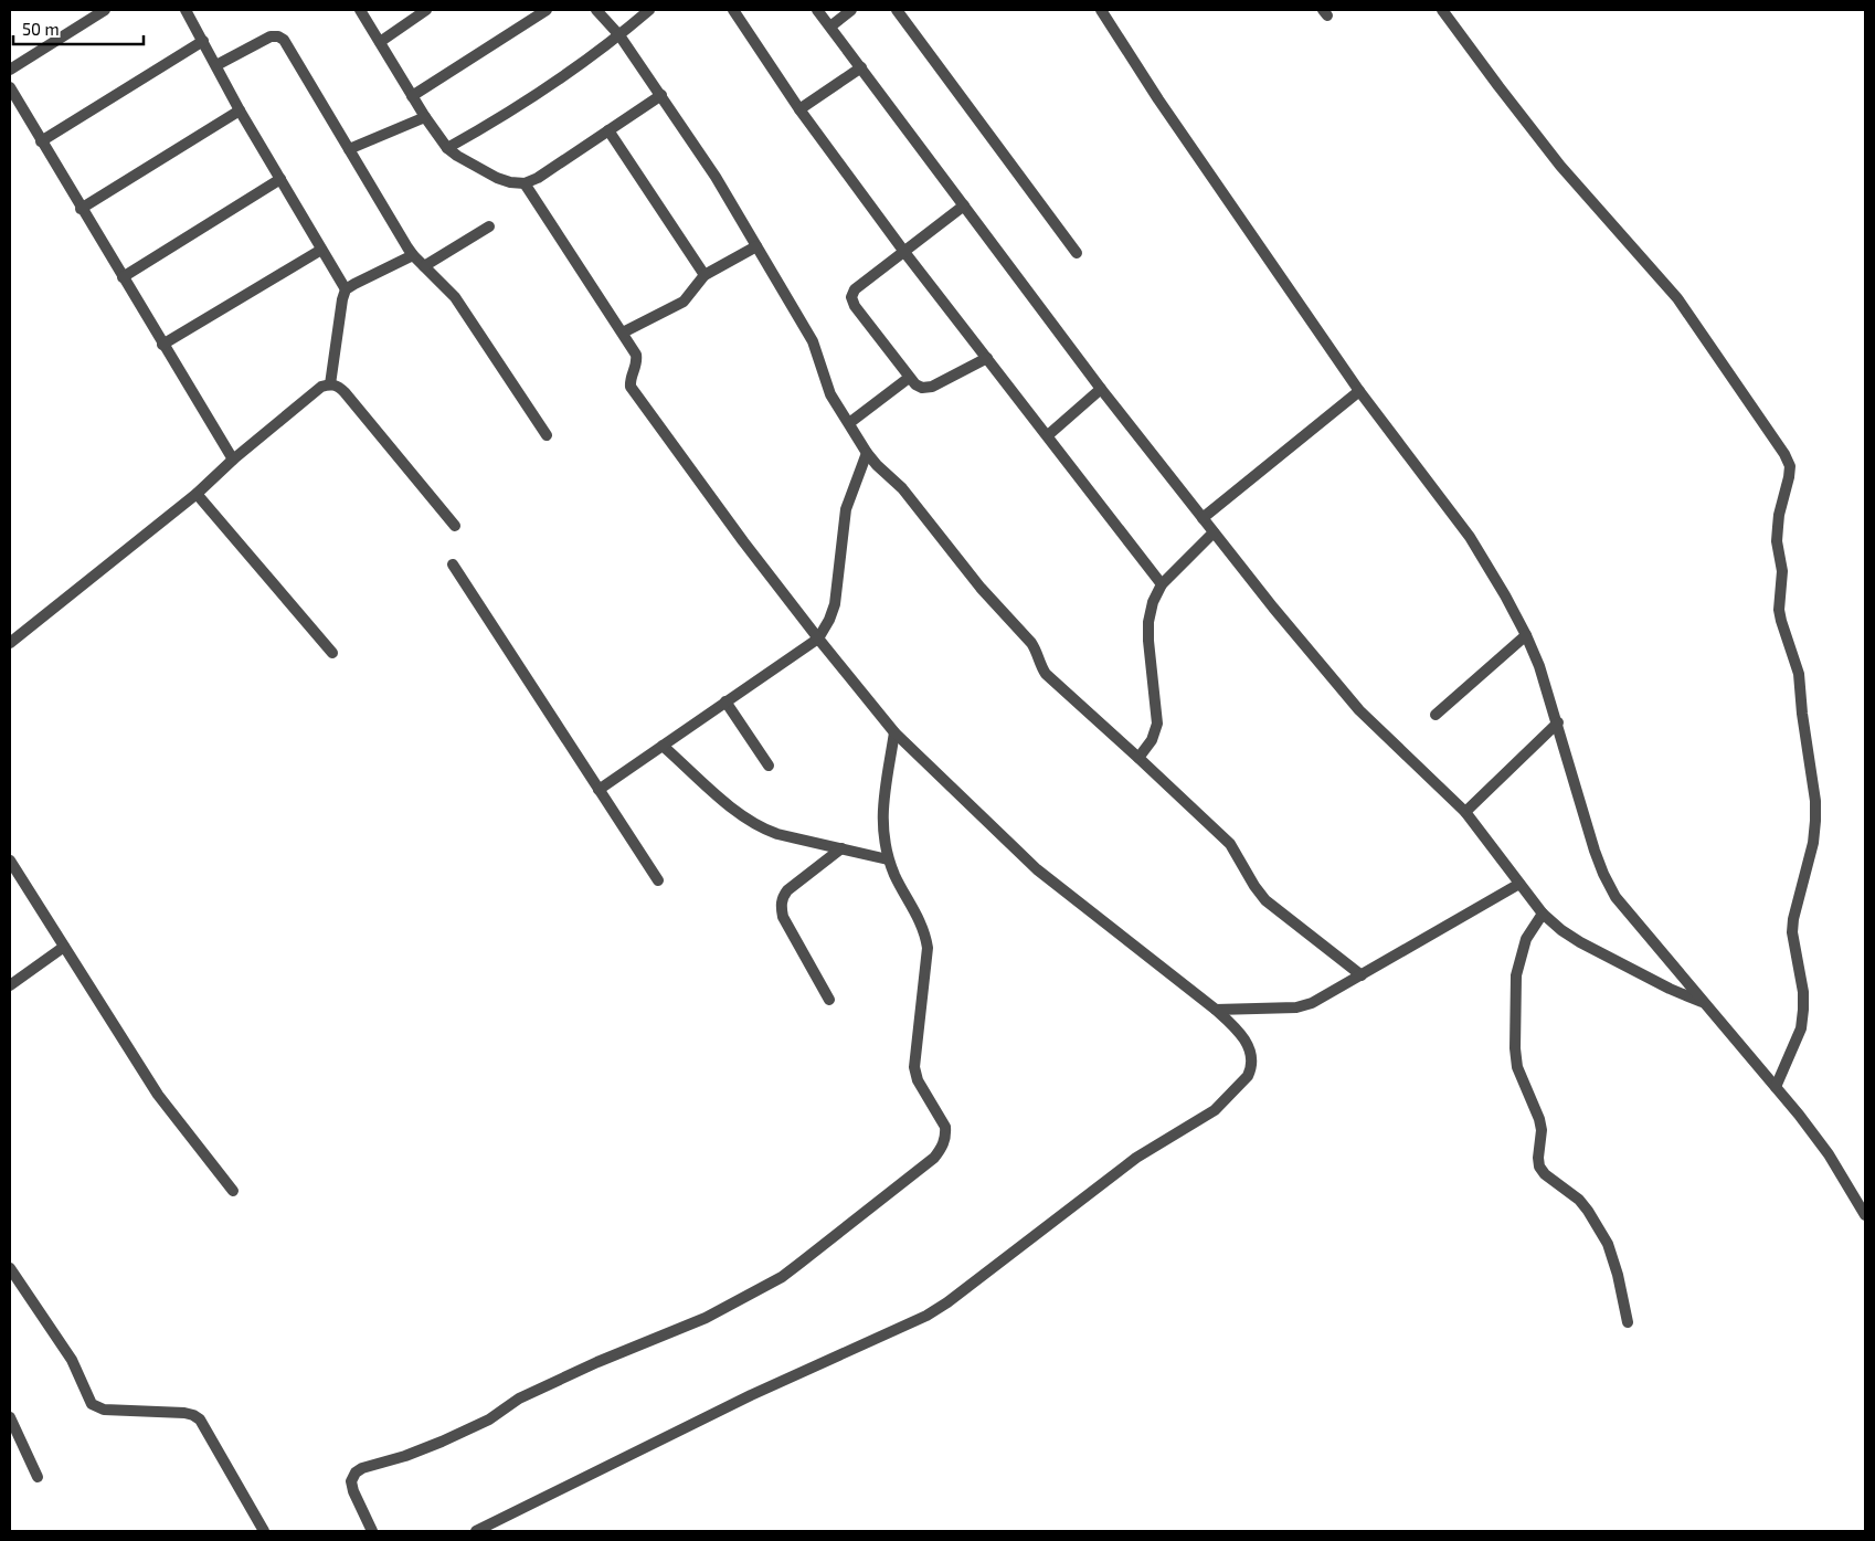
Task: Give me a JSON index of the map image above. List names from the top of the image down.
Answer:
{
  "scale_bar": "50 m"
}
